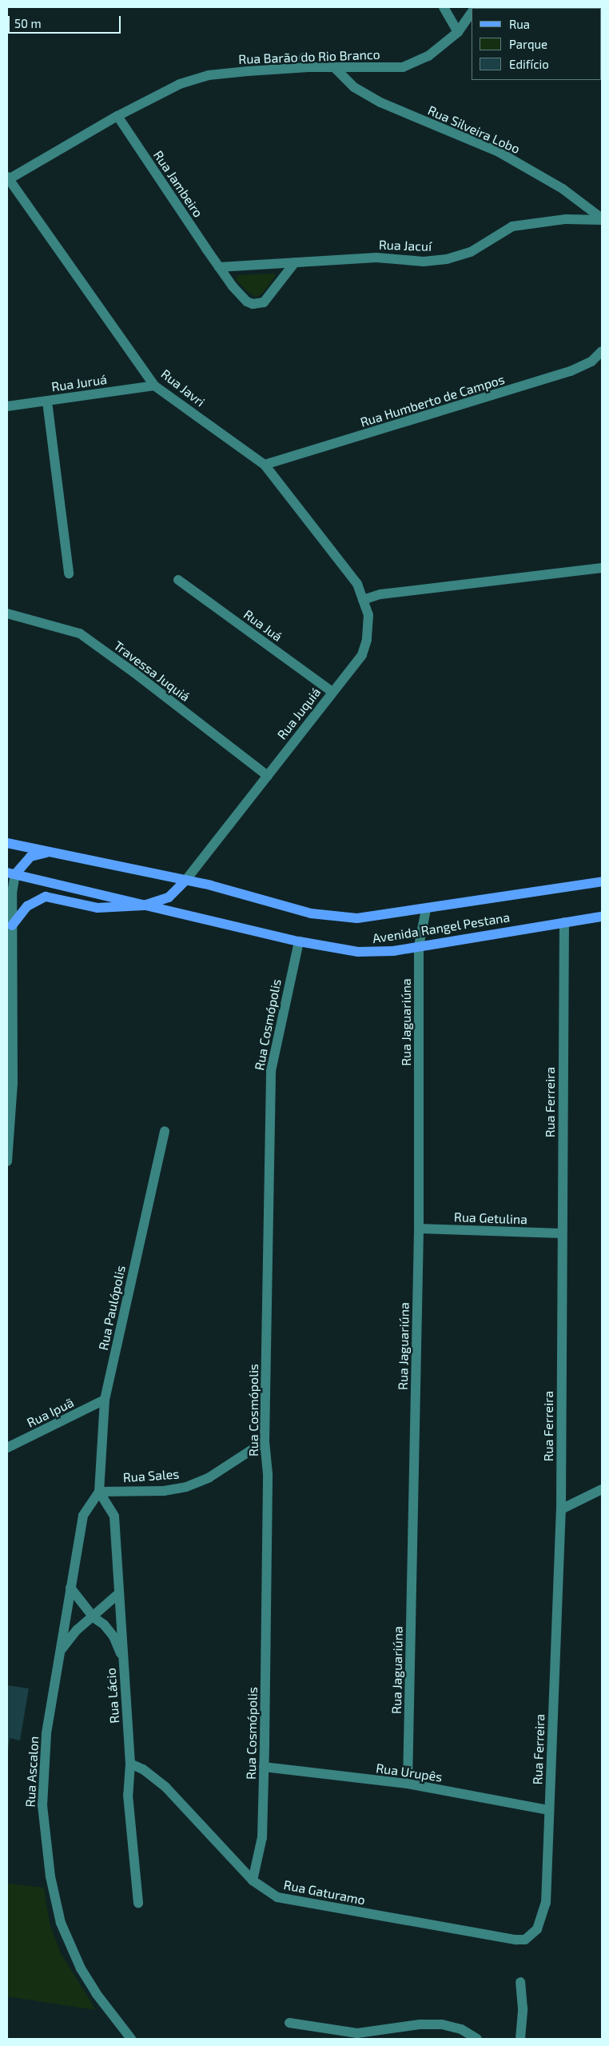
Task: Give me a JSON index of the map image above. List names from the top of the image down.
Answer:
{
  "streets": {
    "main road": ["Avenida Rangel Pestana"],
    "street": [
      "Rua Barão do Rio Branco",
      "Rua Silveira Lobo",
      "Rua Jambeiro",
      "Rua Jacuí",
      "Rua Juruá",
      "Rua Javri",
      "Rua Humberto de Campos",
      "Rua Juá",
      "Travessa Juquiá",
      "Rua Juquiá",
      "Rua Jaguariúna",
      "Rua Cosmópolis",
      "Rua Ferreira",
      "Rua Getulina",
      "Rua Paulópolis",
      "Rua Ipuã",
      "Rua Sales",
      "Rua Lácio",
      "Rua Ascalon",
      "Rua Urupês",
      "Rua Gaturamo"
    ]
  },
  "crossings": [
    ["Rua Barão do Rio Branco", "Rua Silveira Lobo"],
    ["Rua Barão do Rio Branco", "Rua Jambeiro"],
    ["Rua Barão do Rio Branco", "Rua Javri"],
    ["Rua Silveira Lobo", "Rua Jacuí"],
    ["Rua Jambeiro", "Rua Jacuí"],
    ["Rua Juruá", "Rua Javri"],
    ["Rua Javri", "Rua Humberto de Campos"],
    ["Rua Javri", "Rua Juquiá"],
    ["Rua Juá", "Rua Juquiá"],
    ["Travessa Juquiá", "Rua Juquiá"],
    ["Rua Juquiá", "Avenida Rangel Pestana"],
    ["Avenida Rangel Pestana", "Rua Jaguariúna"],
    ["Avenida Rangel Pestana", "Rua Cosmópolis"],
    ["Avenida Rangel Pestana", "Rua Ferreira"],
    ["Rua Jaguariúna", "Rua Getulina"],
    ["Rua Jaguariúna", "Rua Urupês"],
    ["Rua Cosmópolis", "Rua Sales"],
    ["Rua Cosmópolis", "Rua Urupês"],
    ["Rua Cosmópolis", "Rua Gaturamo"],
    ["Rua Ferreira", "Rua Getulina"],
    ["Rua Ferreira", "Rua Urupês"],
    ["Rua Ferreira", "Rua Gaturamo"],
    ["Rua Paulópolis", "Rua Ipuã"],
    ["Rua Paulópolis", "Rua Sales"],
    ["Rua Paulópolis", "Rua Lácio"],
    ["Rua Paulópolis", "Rua Ascalon"],
    ["Rua Sales", "Rua Lácio"],
    ["Rua Sales", "Rua Ascalon"],
    ["Rua Lácio", "Rua Ascalon"],
    ["Rua Lácio", "Rua Gaturamo"]
  ],
  "legend": ["Rua", "Parque", "Edifício"],
  "scale_bar": "50 m"
}
